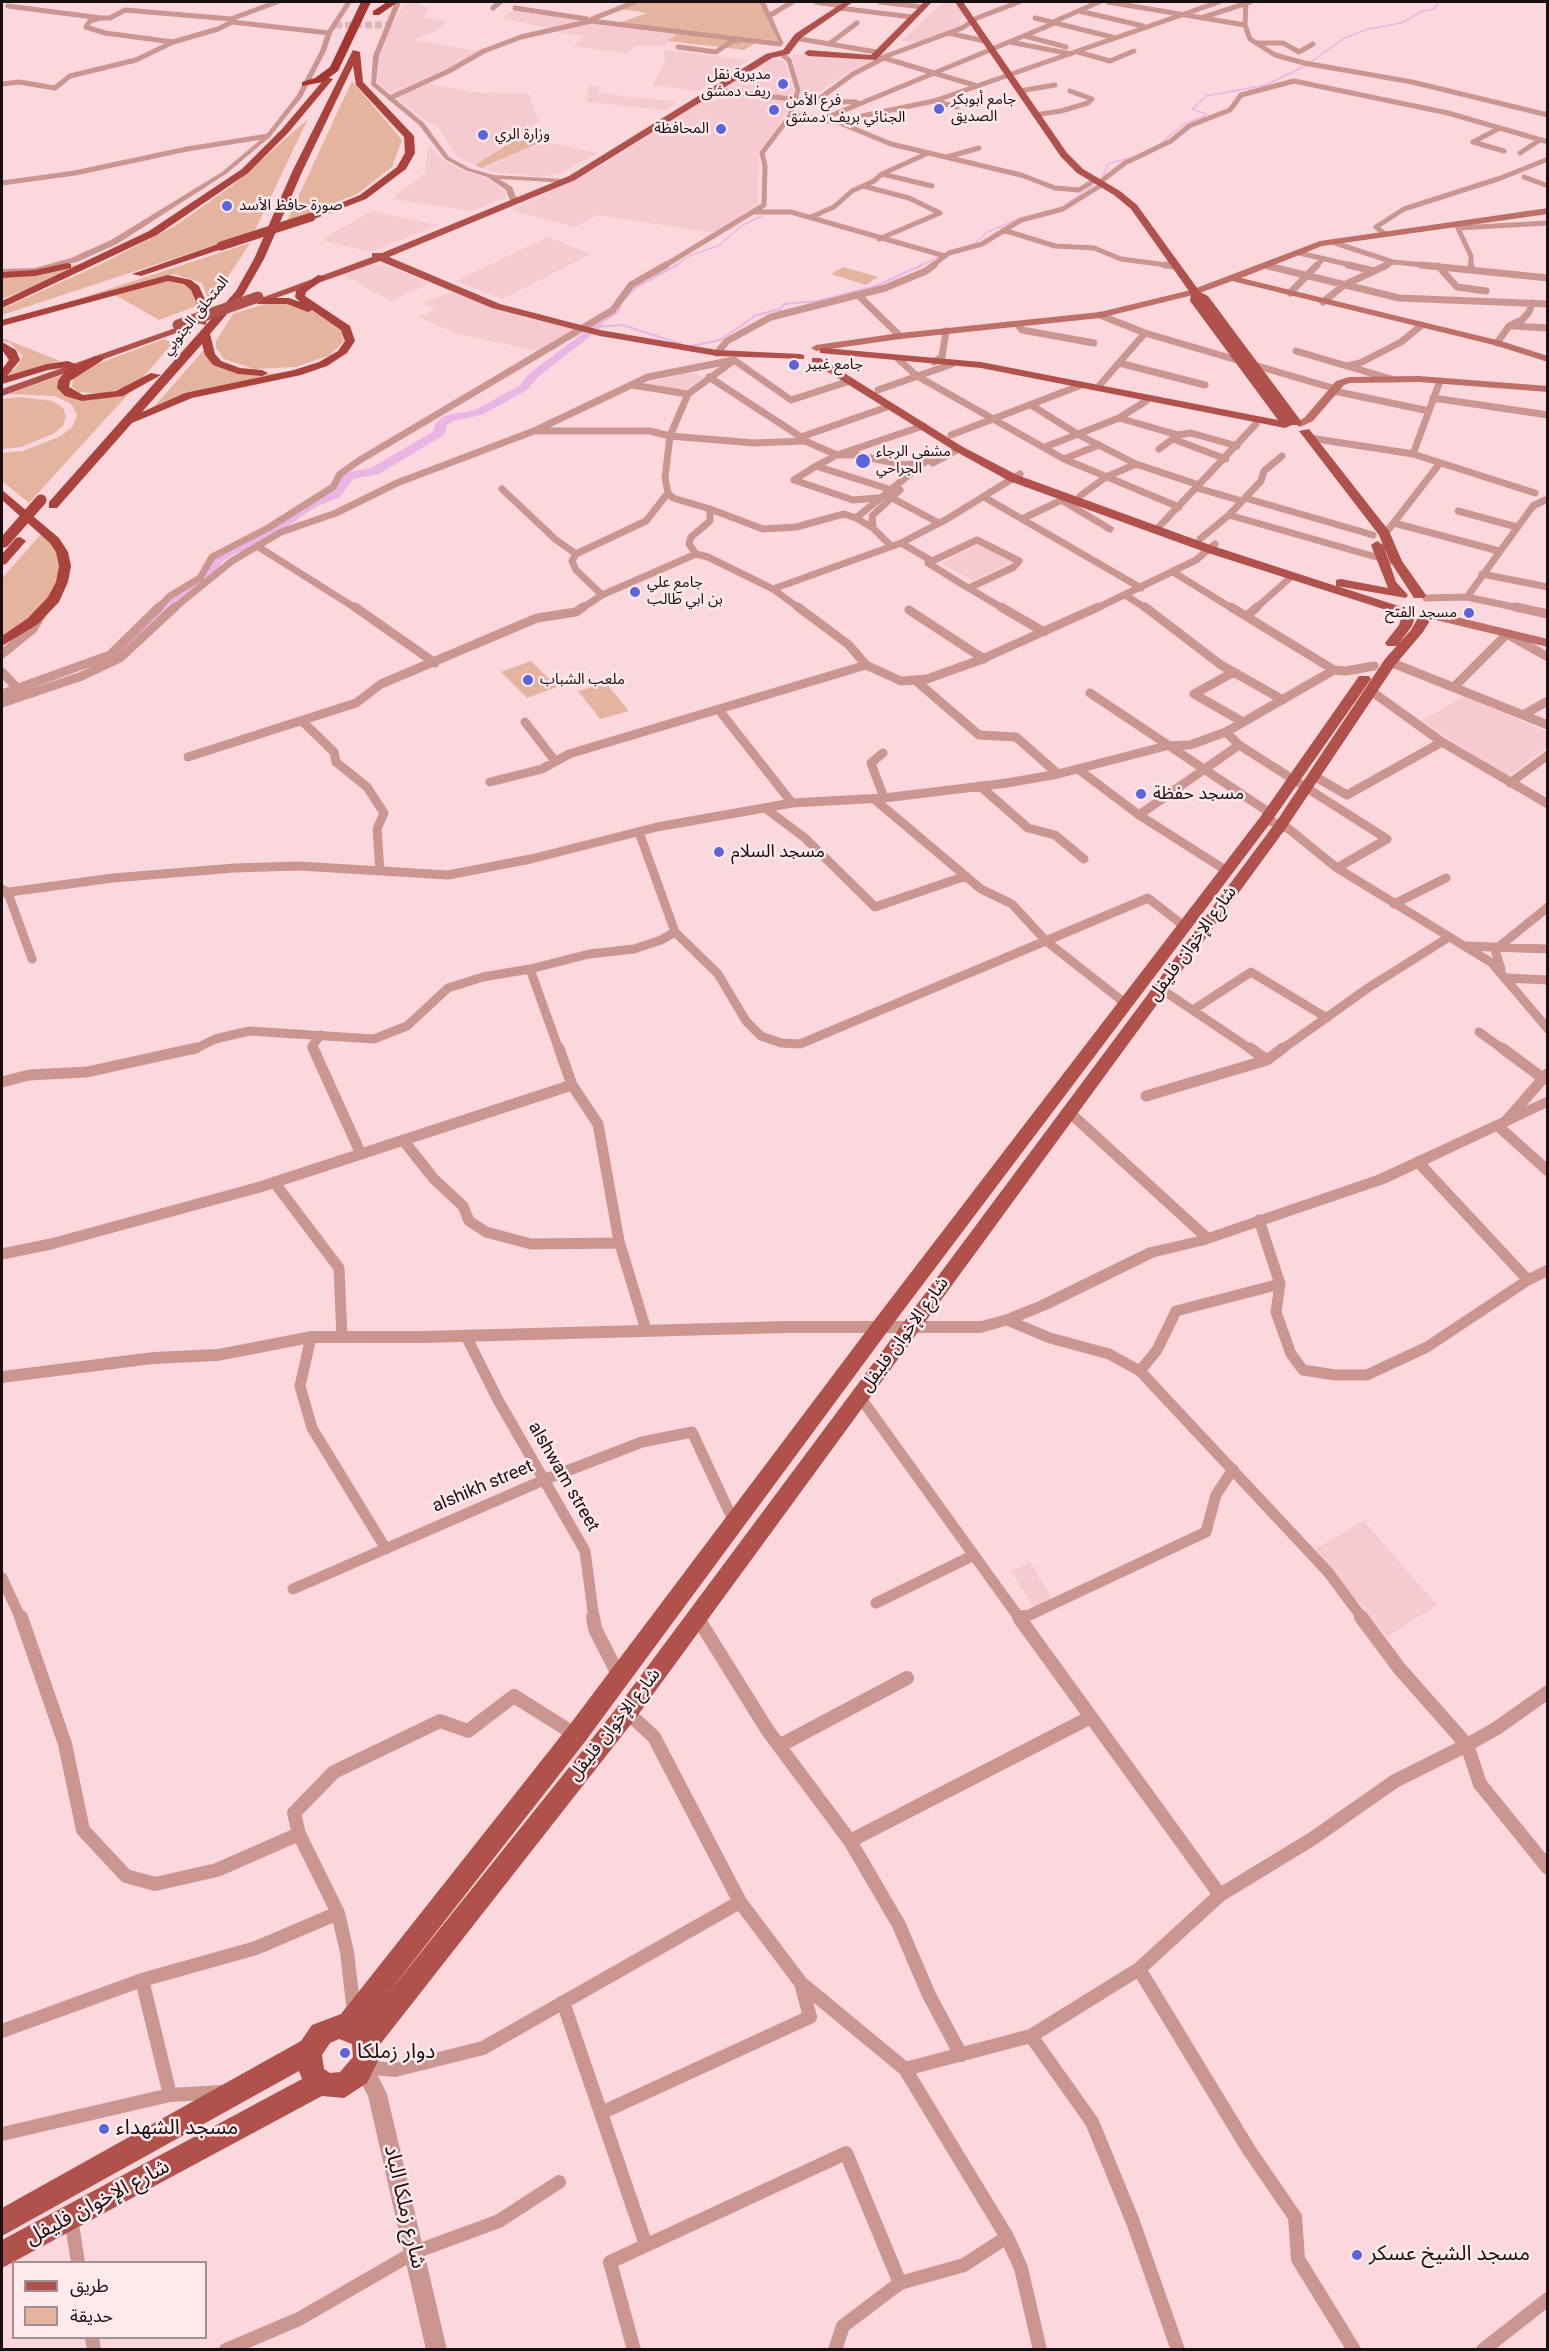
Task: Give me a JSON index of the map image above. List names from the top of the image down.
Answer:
{
  "streets": {
    "highway": ["المتحلق الجنوبي"],
    "main road": ["شارع الإخوان فليفل"],
    "street": ["alshwam street", "alshikh street", "شارع زملكا الباد"]
  },
  "crossings": [
    ["شارع الإخوان فليفل", "alshwam street"],
    ["شارع الإخوان فليفل", "alshikh street"],
    ["شارع الإخوان فليفل", "شارع زملكا الباد"],
    ["alshwam street", "alshikh street"]
  ],
  "places": [
    "مديرية نقل ريف دمشق",
    "جامع أبوبكر الصديق",
    "فرع الأمن الجنائي بريف دمشق",
    "المحافظة",
    "وزارة الري",
    "صورة حافظ الأسد",
    "جامع غبير",
    "مشفى الرجاء الجراحي",
    "جامع علي بن ابي طالب",
    "مسجد الفتح",
    "ملعب الشباب",
    "مسجد حفظة",
    "مسجد السلام",
    "دوار زملكا",
    "مسجد الشهداء",
    "مسجد الشيخ عسكر"
  ],
  "legend": ["طريق", "حديقة"]
}
